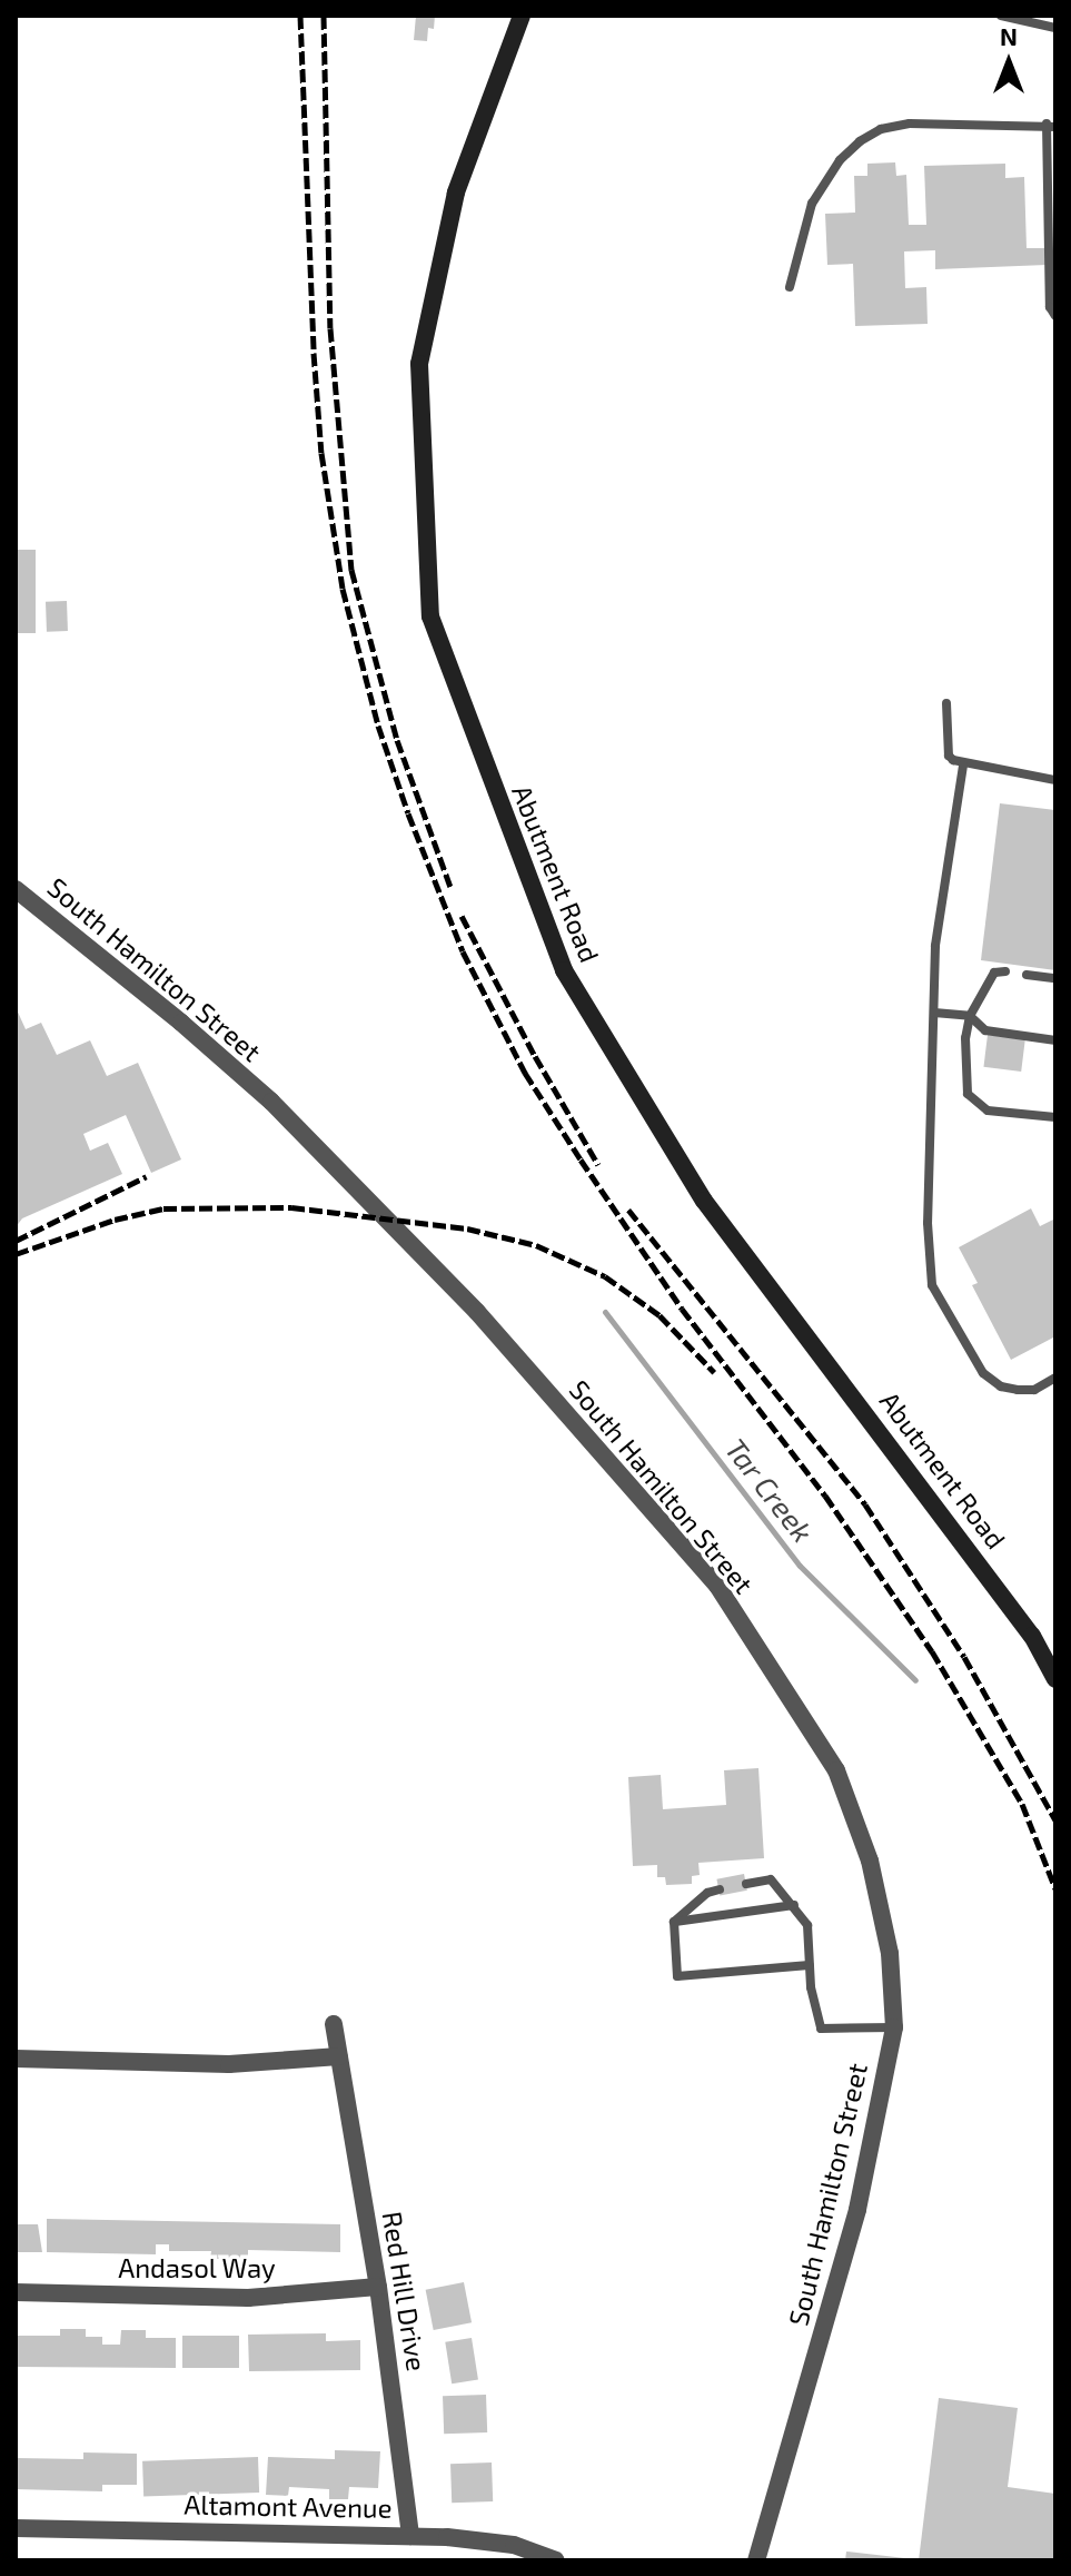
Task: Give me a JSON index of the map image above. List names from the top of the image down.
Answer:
{
  "streets": {
    "main road": ["Abutment Road"],
    "street": [
      "South Hamilton Street",
      "Andasol Way",
      "Red Hill Drive",
      "Altamont Avenue"
    ]
  },
  "crossings": [
    ["Andasol Way", "Red Hill Drive"],
    ["Red Hill Drive", "Altamont Avenue"]
  ],
  "water": ["Tar Creek"],
  "north": "top"
}
